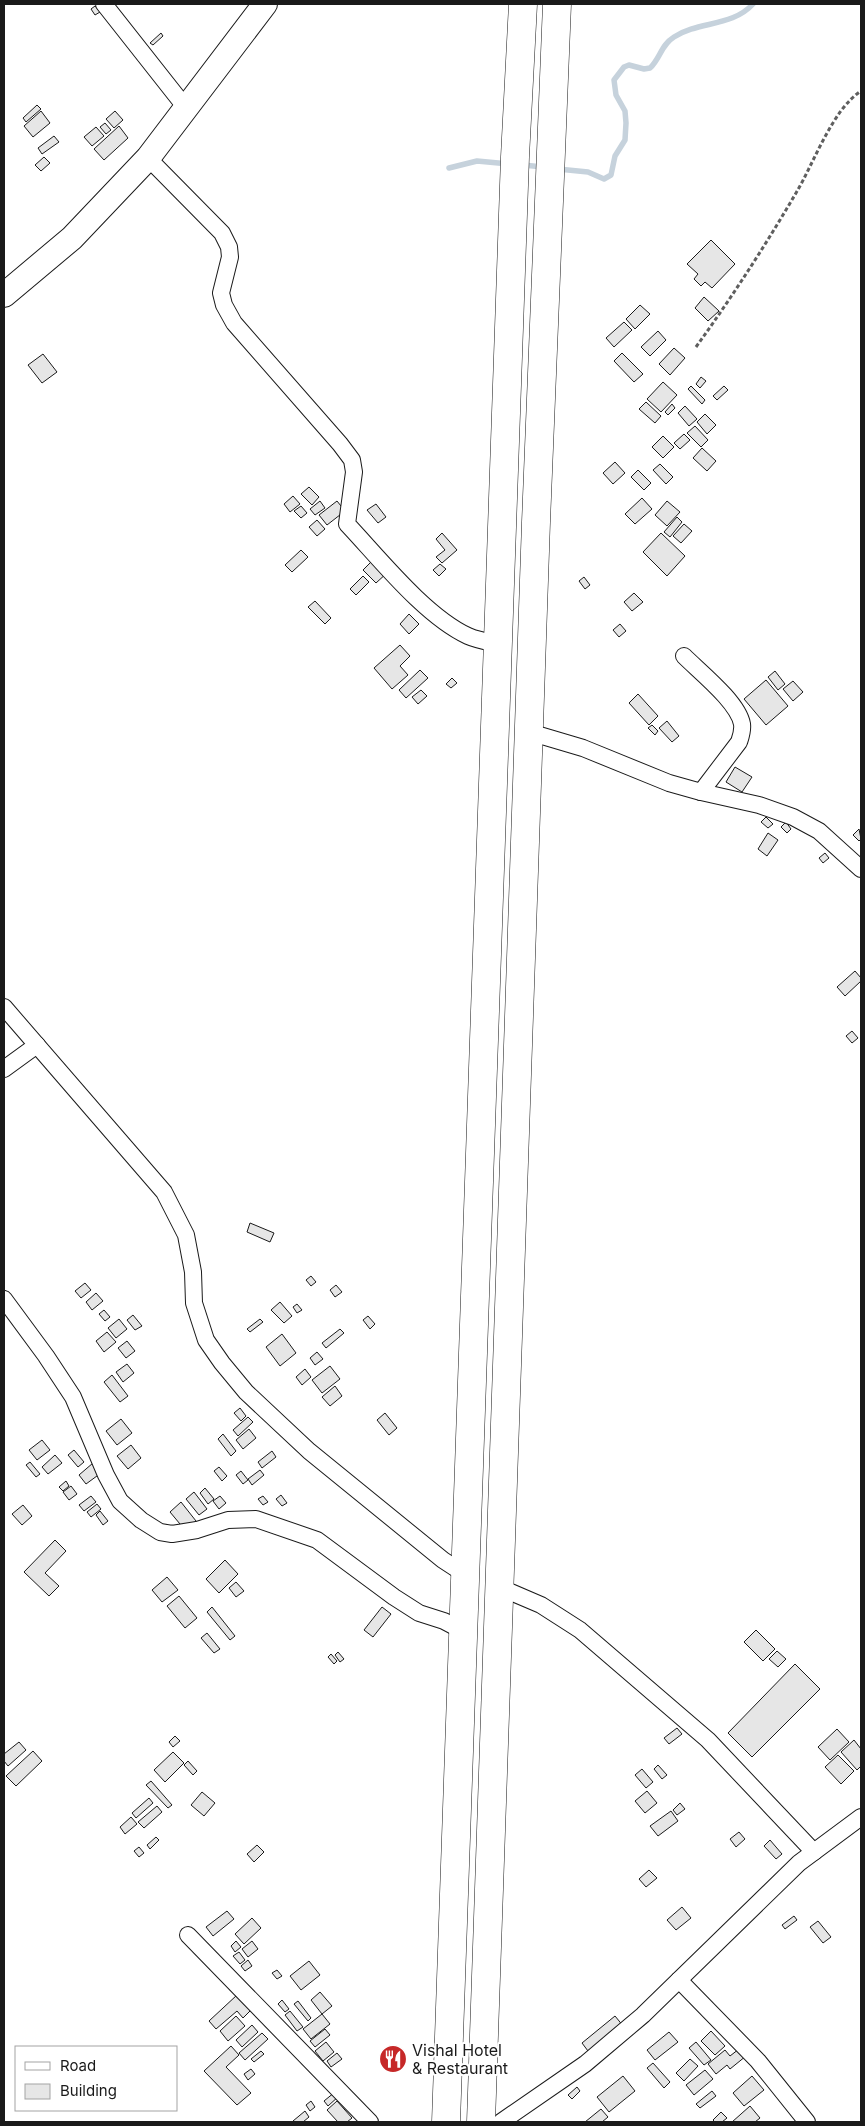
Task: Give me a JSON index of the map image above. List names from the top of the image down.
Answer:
{
  "places": {
    "restaurant": ["Vishal Hotel & Restaurant"]
  },
  "legend": ["Road", "Building"]
}
